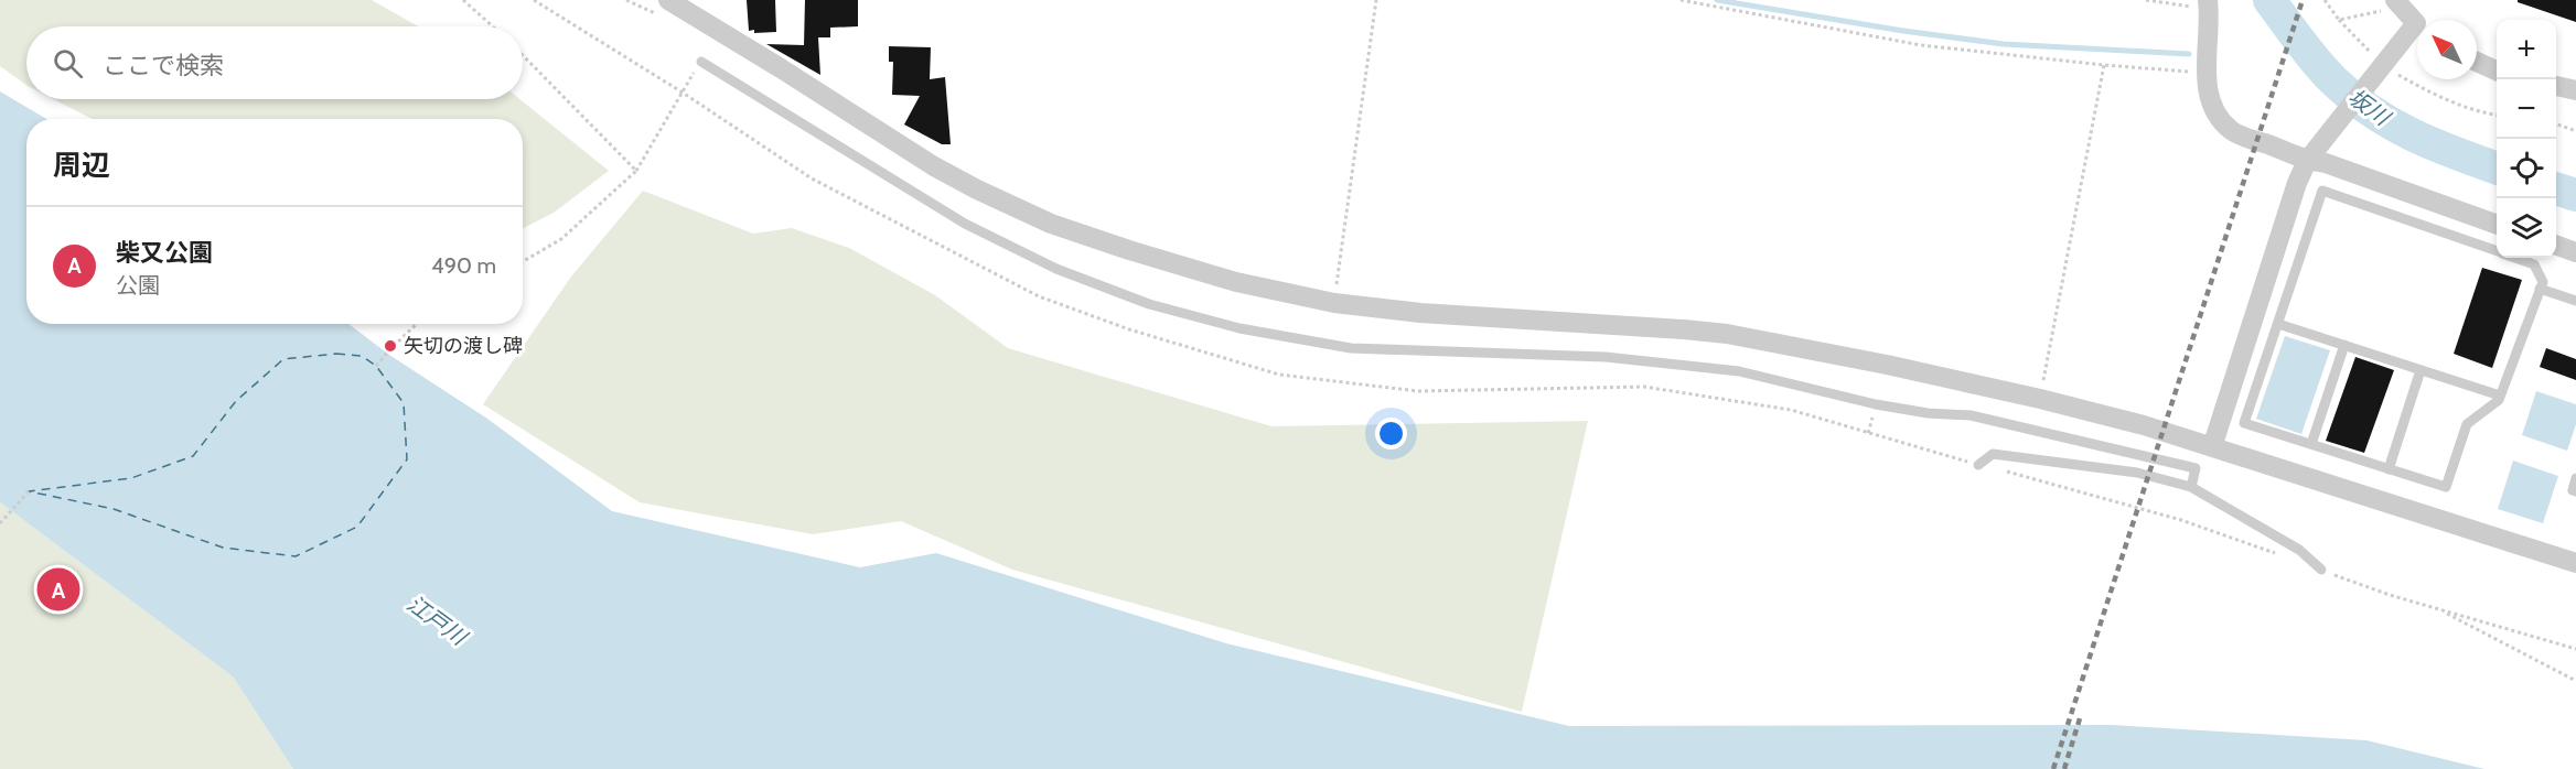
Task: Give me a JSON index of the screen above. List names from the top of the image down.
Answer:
{
  "water": ["坂川", "江戸川"],
  "places": ["矢切の渡し碑"],
  "north": "top left",
  "page": {
    "map_buttons": ["+", "−"],
    "search": "ここで検索",
    "heading": "周辺",
    "list": [
      {
        "mark": "A",
        "name": "柴又公園",
        "note": "公園",
        "value": "490 m"
      }
    ],
    "pins": "A"
  }
}
